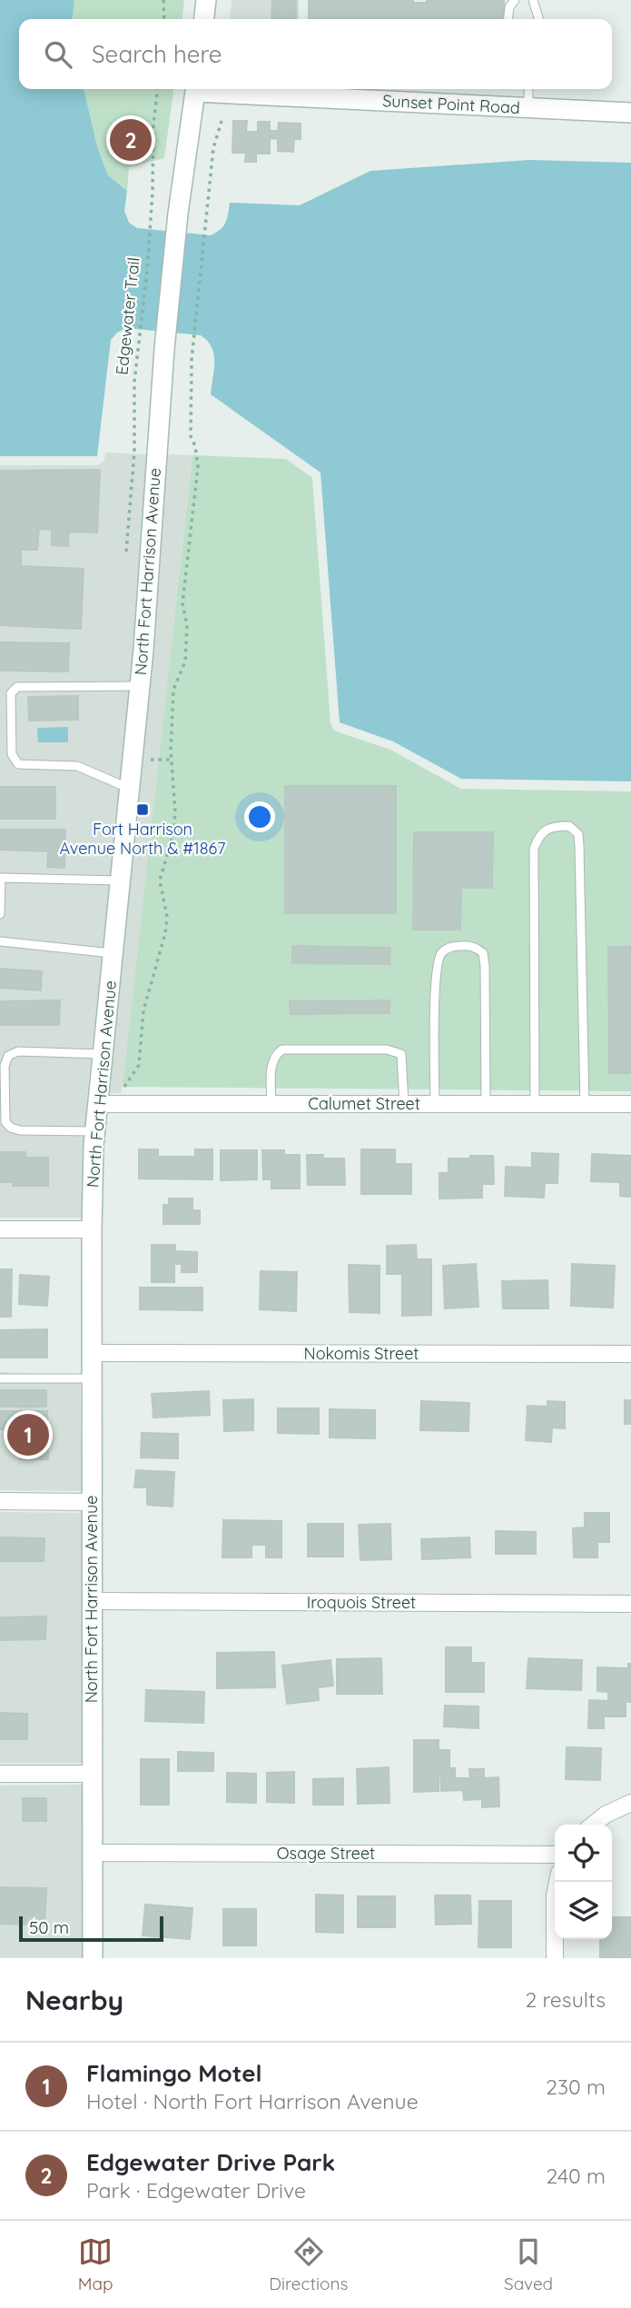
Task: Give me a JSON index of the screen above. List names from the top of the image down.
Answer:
{
  "streets": {
    "main road": ["Sunset Point Road", "North Fort Harrison Avenue"],
    "street": [
      "Calumet Street",
      "Nokomis Street",
      "Iroquois Street",
      "Osage Street"
    ],
    "path": ["Edgewater Trail"]
  },
  "crossings": [
    ["North Fort Harrison Avenue", "Calumet Street"],
    ["North Fort Harrison Avenue", "Nokomis Street"],
    ["North Fort Harrison Avenue", "Iroquois Street"],
    ["North Fort Harrison Avenue", "Osage Street"]
  ],
  "places": {
    "transit": ["Fort Harrison Avenue North & #1867"]
  },
  "scale_bar": "50 m",
  "page": {
    "search": "Search here",
    "pins": ["2", "1"],
    "scale": "50 m",
    "heading": ["Nearby", "2 results"],
    "list": [
      {
        "mark": "1",
        "name": "Flamingo Motel",
        "note": "Hotel · North Fort Harrison Avenue",
        "value": "230 m"
      },
      {
        "mark": "2",
        "name": "Edgewater Drive Park",
        "note": "Park · Edgewater Drive",
        "value": "240 m"
      }
    ],
    "nav": ["Map", "Directions", "Saved"]
  }
}
